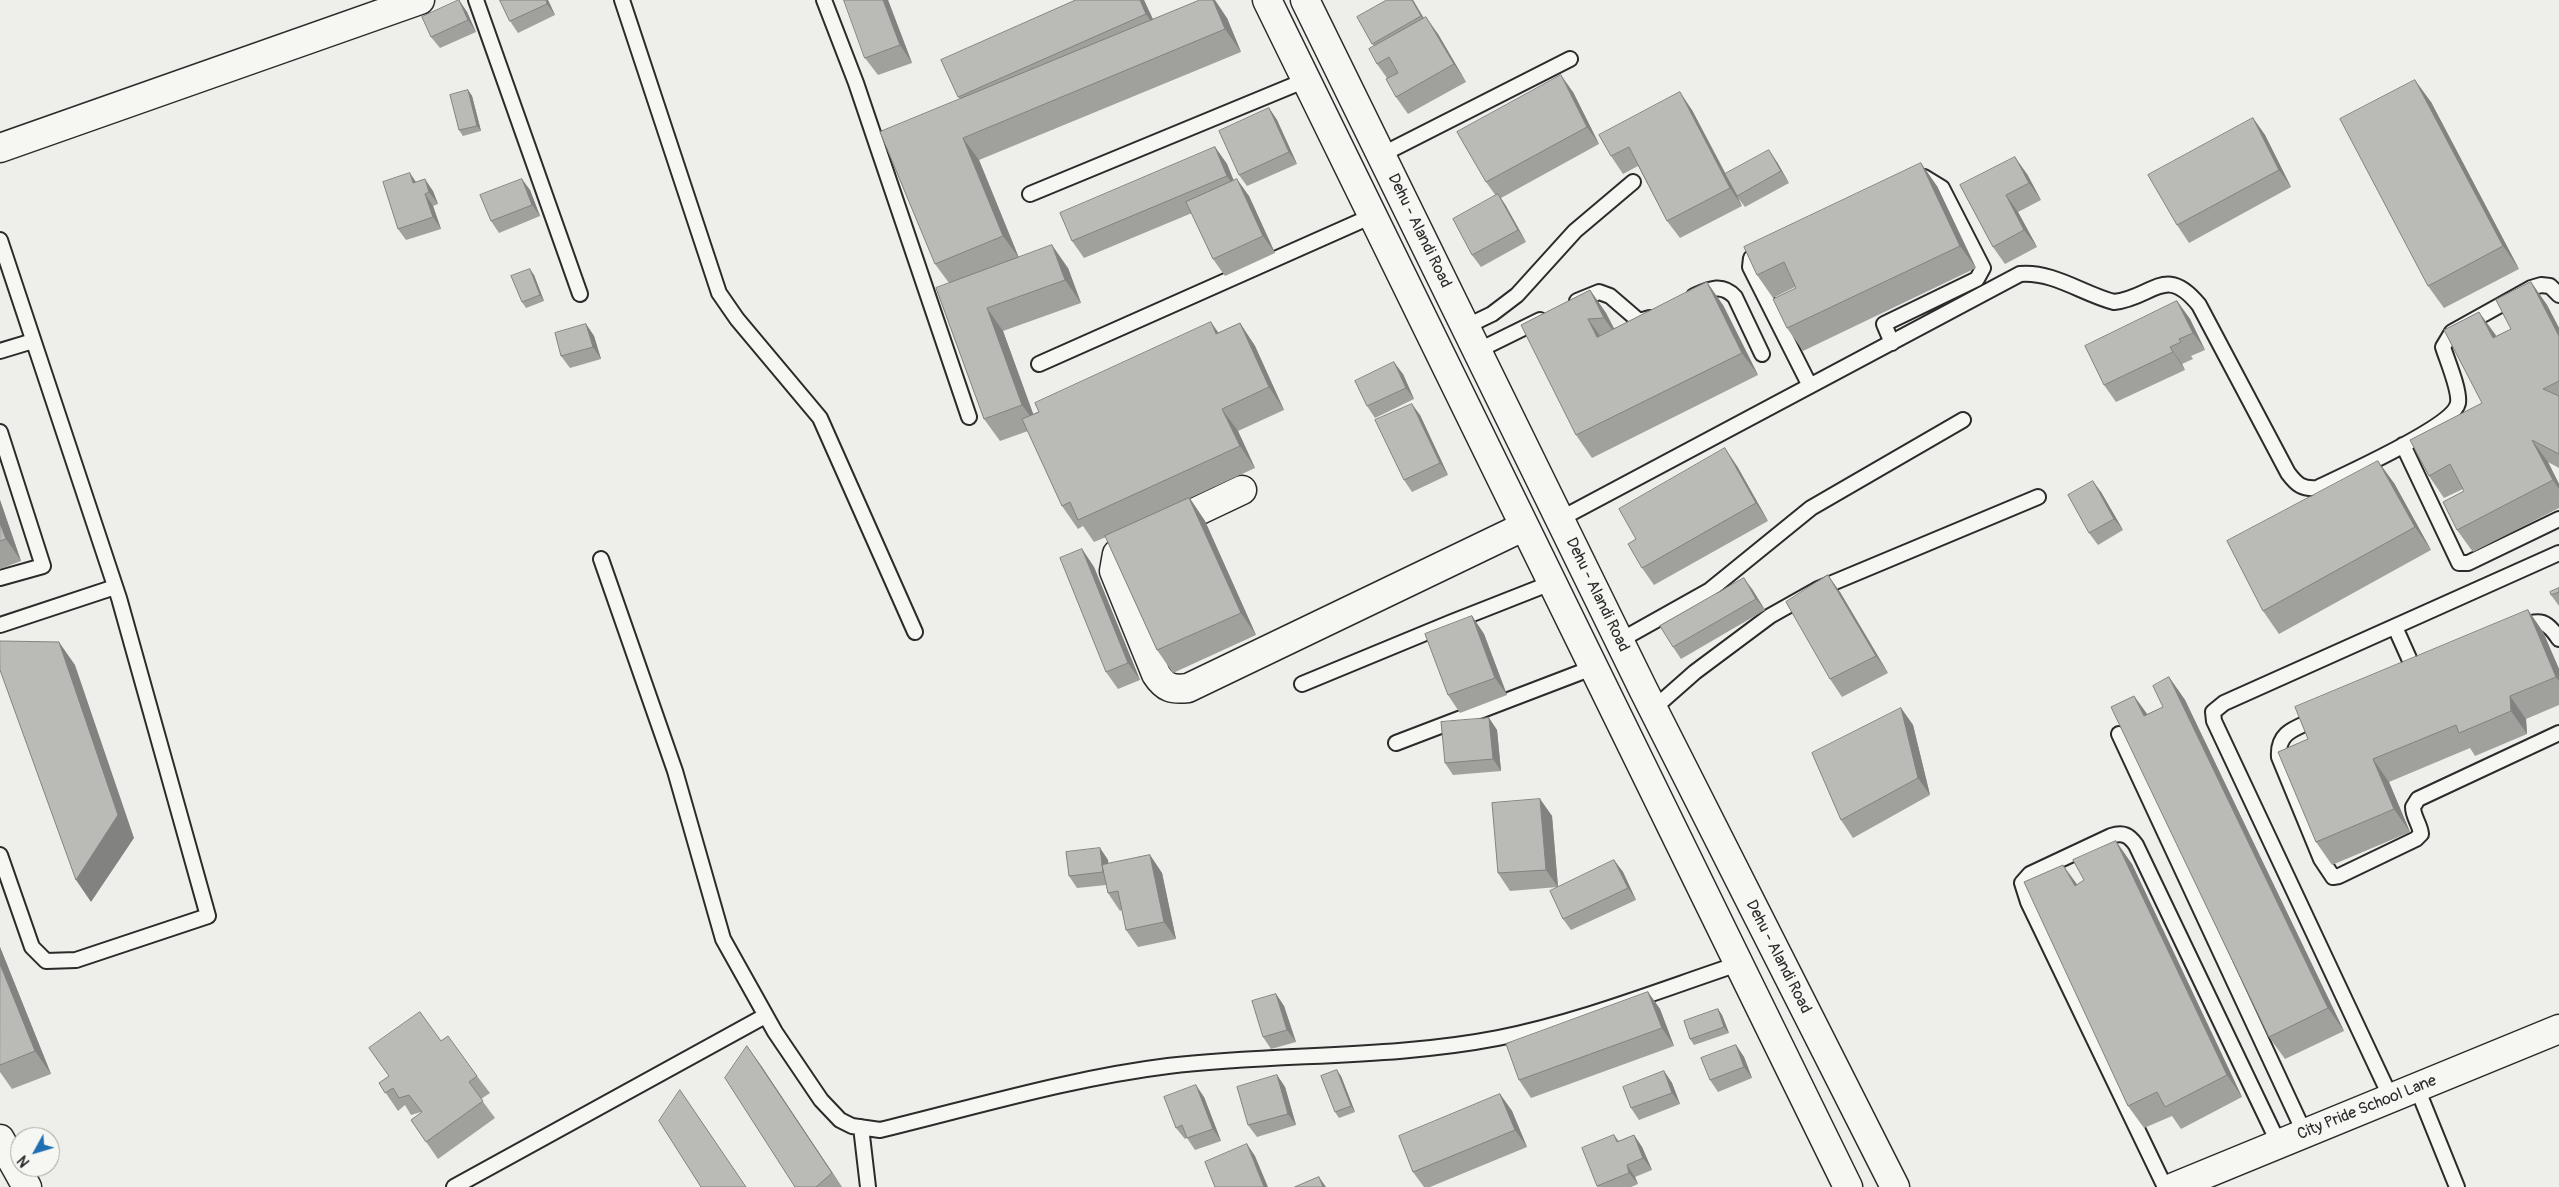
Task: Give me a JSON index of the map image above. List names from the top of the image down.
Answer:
{
  "streets": {
    "main road": ["Dehu - Alandi Road", "City Pride School Lane"]
  },
  "north": "bottom left"
}
